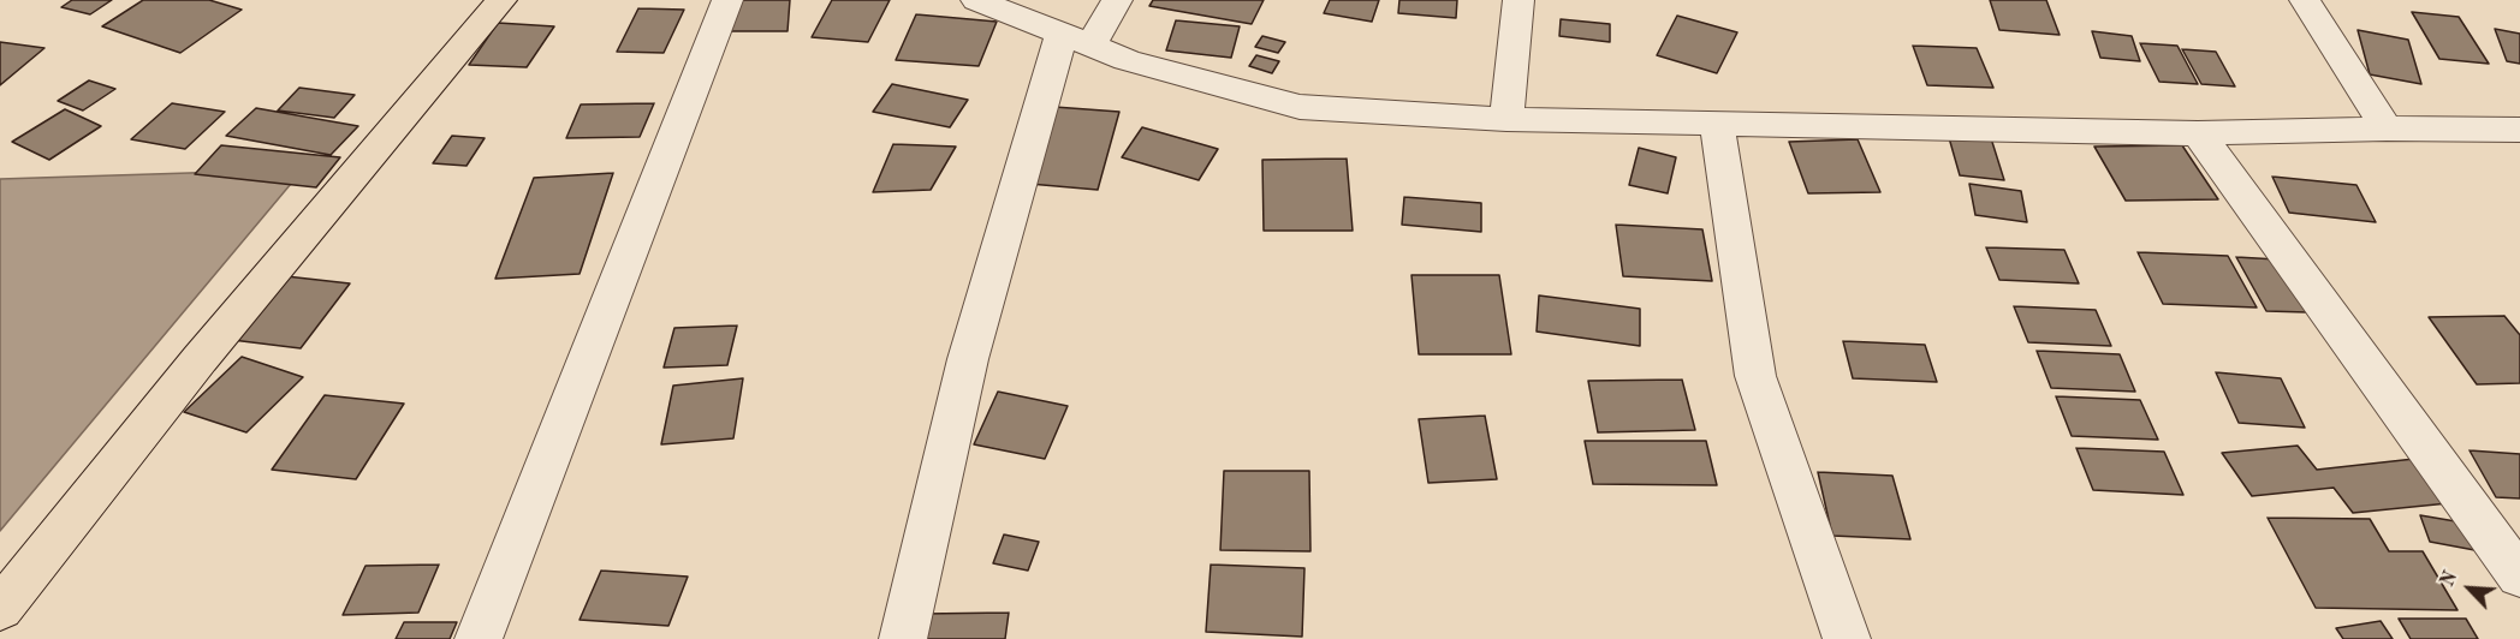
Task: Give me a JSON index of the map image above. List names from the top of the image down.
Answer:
{
  "north": "top left"
}
